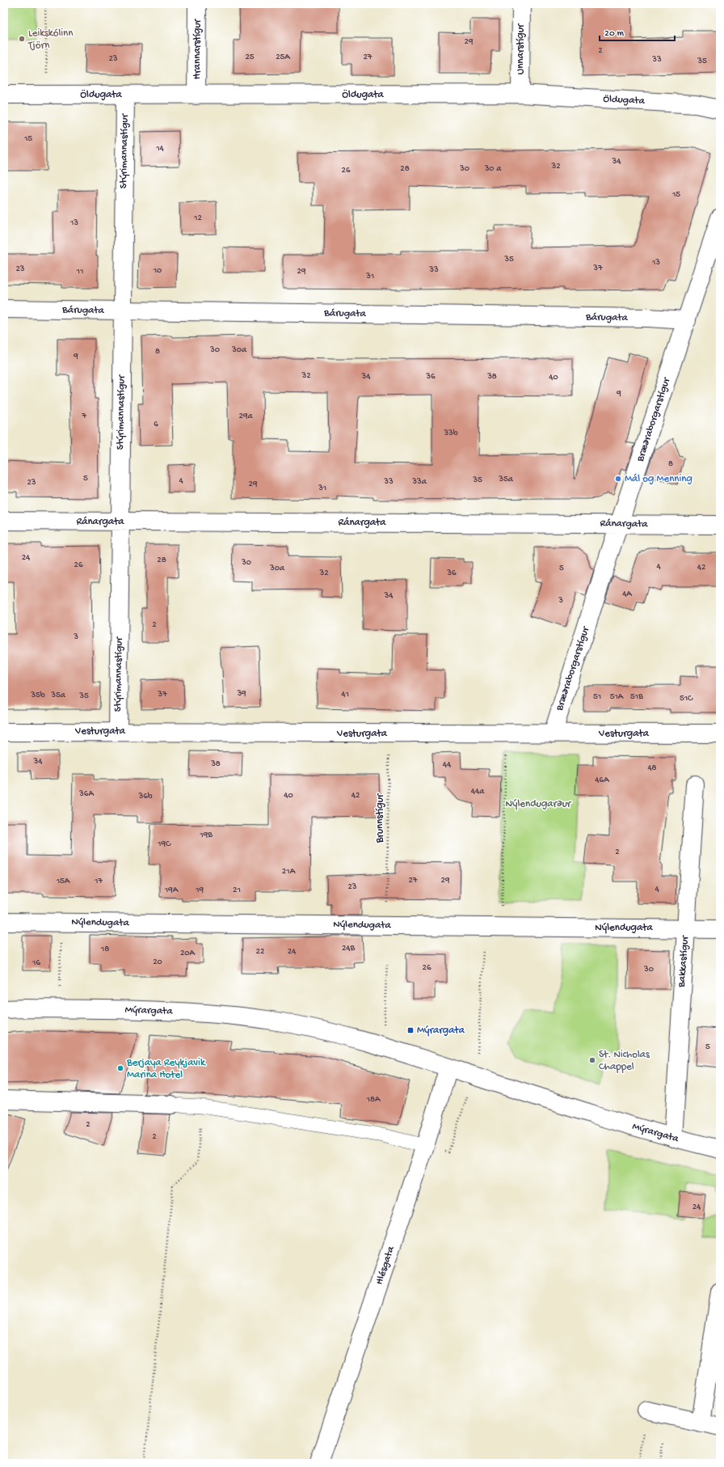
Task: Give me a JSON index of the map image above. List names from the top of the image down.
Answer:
{
  "streets": {
    "street": [
      "Hrannarstígur",
      "Unnarstígur",
      "Öldugata",
      "Stýrimannastígur",
      "Bárugata",
      "Bræðraborgarstígur",
      "Ránargata",
      "Vesturgata",
      "Nýlendugata",
      "Bakkastígur",
      "Mýrargata",
      "Hlésgata"
    ],
    "path": ["Brunnstígur"]
  },
  "crossings": [
    ["Hrannarstígur", "Öldugata"],
    ["Unnarstígur", "Öldugata"],
    ["Öldugata", "Stýrimannastígur"],
    ["Stýrimannastígur", "Bárugata"],
    ["Stýrimannastígur", "Ránargata"],
    ["Stýrimannastígur", "Vesturgata"],
    ["Bárugata", "Bræðraborgarstígur"],
    ["Bræðraborgarstígur", "Ránargata"],
    ["Bræðraborgarstígur", "Vesturgata"],
    ["Vesturgata", "Brunnstígur"],
    ["Nýlendugata", "Bakkastígur"],
    ["Bakkastígur", "Mýrargata"],
    ["Mýrargata", "Hlésgata"]
  ],
  "parks": ["Nýlendugarður"],
  "places": {
    "other": [
      "Leikskólinn Tjörn",
      "Mál og Menning",
      "St. Nicholas Chappel",
      "Berjaya Reykjavik Marina Hotel"
    ],
    "transit": ["Mýrargata"]
  },
  "house_numbers": [
    "29",
    "2",
    "25",
    "25A",
    "27",
    "23",
    "33",
    "35",
    "15",
    "14",
    "34",
    "32",
    "28",
    "30",
    "30 a",
    "26",
    "15",
    "12",
    "13",
    "35",
    "13",
    "37",
    "23",
    "33",
    "10",
    "11",
    "29",
    "31",
    "30",
    "30a",
    "8",
    "9",
    "32",
    "34",
    "36",
    "38",
    "40",
    "9",
    "7",
    "29a",
    "6",
    "33b",
    "8",
    "5",
    "35a",
    "35",
    "4",
    "33",
    "33a",
    "23",
    "29",
    "31",
    "24",
    "28",
    "30",
    "26",
    "4",
    "42",
    "30a",
    "5",
    "32",
    "36",
    "4A",
    "34",
    "3",
    "2",
    "3",
    "39",
    "37",
    "41",
    "35b",
    "35a",
    "35",
    "51",
    "51A",
    "51B",
    "51C",
    "34",
    "38",
    "44",
    "48",
    "46A",
    "44a",
    "36A",
    "40",
    "42",
    "36b",
    "19B",
    "19C",
    "2",
    "21A",
    "27",
    "29",
    "15A",
    "17",
    "23",
    "4",
    "19A",
    "19",
    "21",
    "24B",
    "18",
    "22",
    "24",
    "20A",
    "20",
    "16",
    "26",
    "30",
    "5",
    "18A",
    "2",
    "2",
    "24"
  ],
  "scale_bar": "20 m"
}
